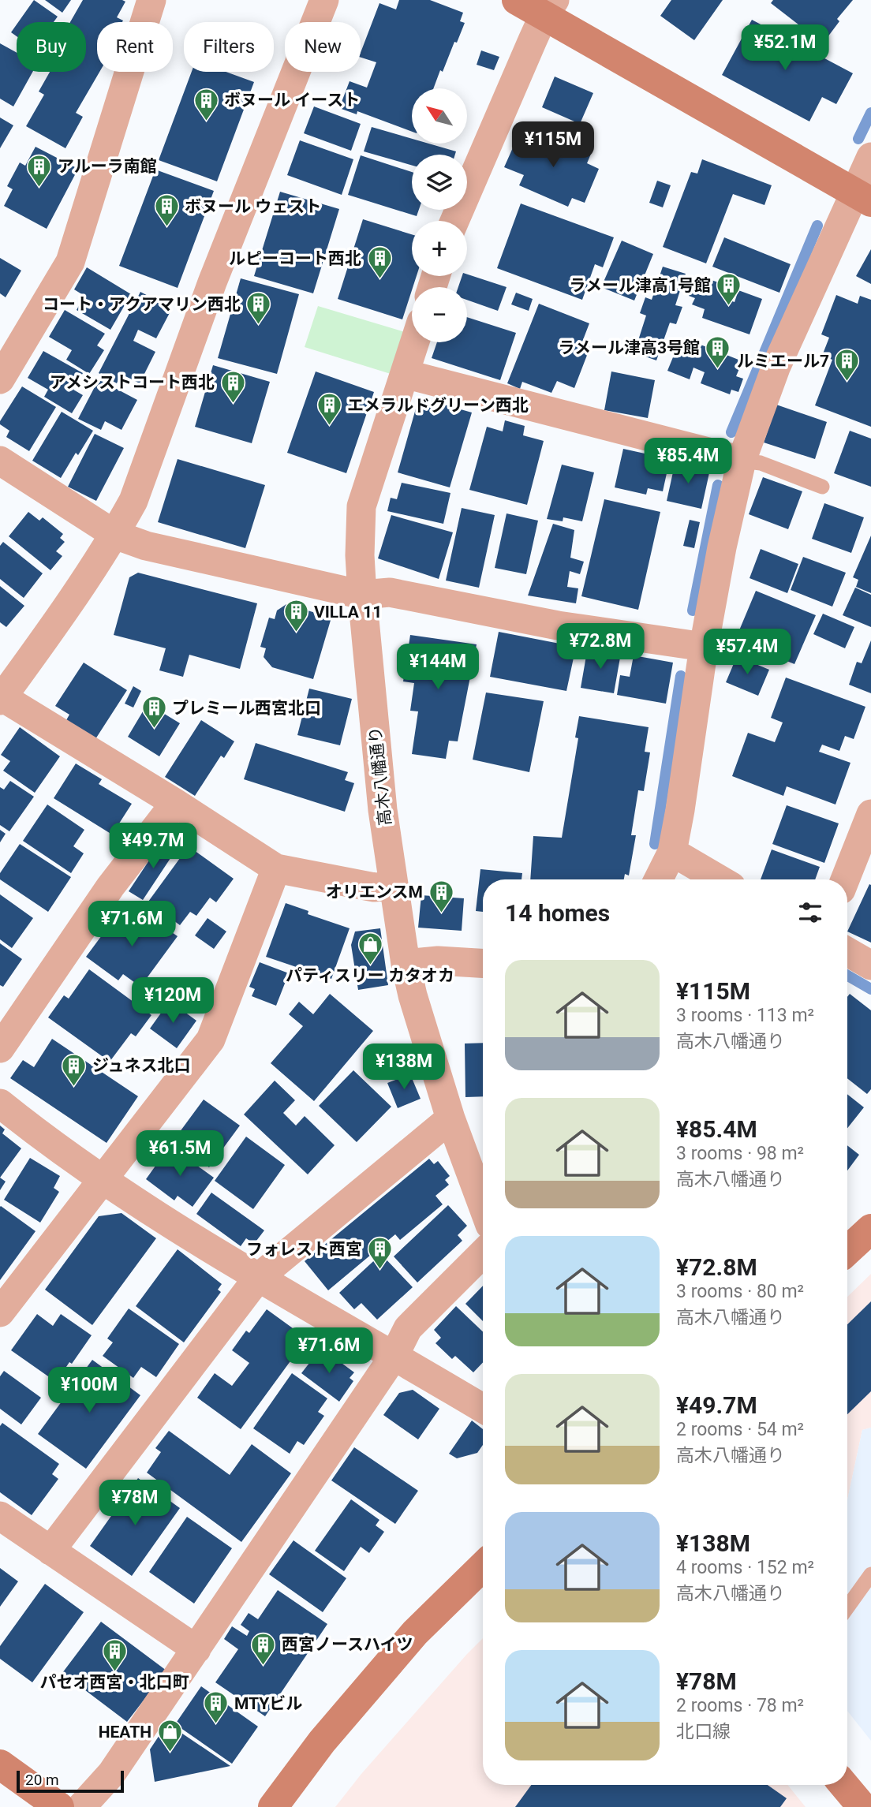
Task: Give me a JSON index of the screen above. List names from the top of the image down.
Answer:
{
  "streets": {
    "street": ["高木八幡通り"]
  },
  "places": {
    "building": [
      "ボヌール イースト",
      "アルーラ南館",
      "ボヌール ウェスト",
      "ルピーコート西北",
      "ラメール津高1号館",
      "コート・アクアマリン西北",
      "ラメール津高3号館",
      "ルミエール7",
      "アメシストコート西北",
      "エメラルドグリーン西北",
      "VILLA 11",
      "プレミール西宮北口",
      "オリエンスM",
      "ジュネス北口",
      "フォレスト西宮",
      "西宮ノースハイツ",
      "パセオ西宮・北口町",
      "MTYビル"
    ],
    "shop": ["パティスリー カタオカ", "HEATH"]
  },
  "scale_bar": "20 m",
  "north": "top left",
  "page": {
    "chip": [
      "Buy",
      "Rent",
      "Filters",
      "New"
    ],
    "price": [
      "¥52.1M",
      "¥115M",
      "¥85.4M",
      "¥72.8M",
      "¥57.4M",
      "¥144M",
      "¥49.7M",
      "¥71.6M",
      "¥120M",
      "¥138M",
      "¥61.5M",
      "¥71.6M",
      "¥100M",
      "¥78M"
    ],
    "map_buttons": ["+", "−"],
    "heading": "14 homes",
    "list": [
      {
        "name": "¥115M",
        "note": "3 rooms · 113 m² · 高木八幡通り"
      },
      {
        "name": "¥85.4M",
        "note": "3 rooms · 98 m² · 高木八幡通り"
      },
      {
        "name": "¥72.8M",
        "note": "3 rooms · 80 m² · 高木八幡通り"
      },
      {
        "name": "¥49.7M",
        "note": "2 rooms · 54 m² · 高木八幡通り"
      },
      {
        "name": "¥138M",
        "note": "4 rooms · 152 m² · 高木八幡通り"
      },
      {
        "name": "¥78M",
        "note": "2 rooms · 78 m² · 北口線"
      }
    ],
    "scale": "20 m"
  }
}
